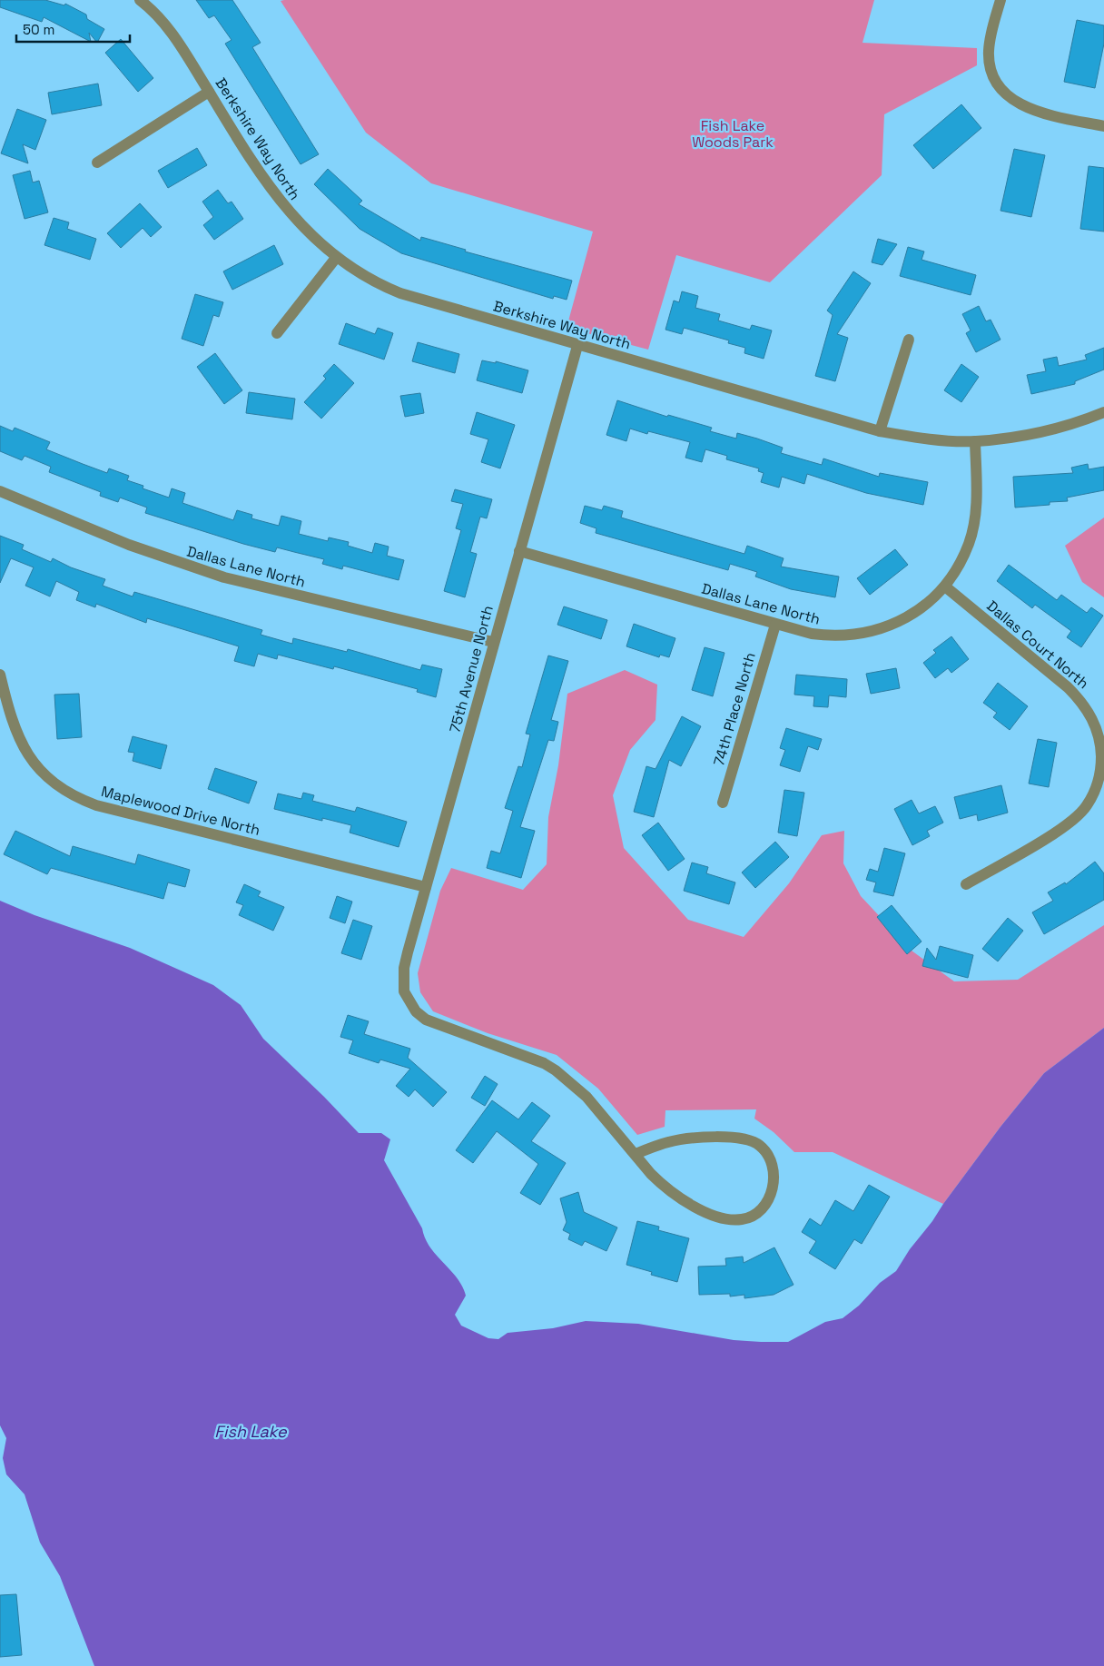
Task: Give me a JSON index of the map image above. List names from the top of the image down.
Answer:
{
  "streets": {
    "street": [
      "Berkshire Way North",
      "Dallas Lane North",
      "Dallas Court North",
      "75th Avenue North",
      "74th Place North",
      "Maplewood Drive North"
    ]
  },
  "crossings": [
    ["Berkshire Way North", "Dallas Lane North"],
    ["Berkshire Way North", "75th Avenue North"],
    ["Dallas Lane North", "Dallas Court North"],
    ["Dallas Lane North", "75th Avenue North"],
    ["Dallas Lane North", "74th Place North"],
    ["75th Avenue North", "Maplewood Drive North"]
  ],
  "water": ["Fish Lake"],
  "parks": ["Fish Lake Woods Park"],
  "scale_bar": "50 m"
}
